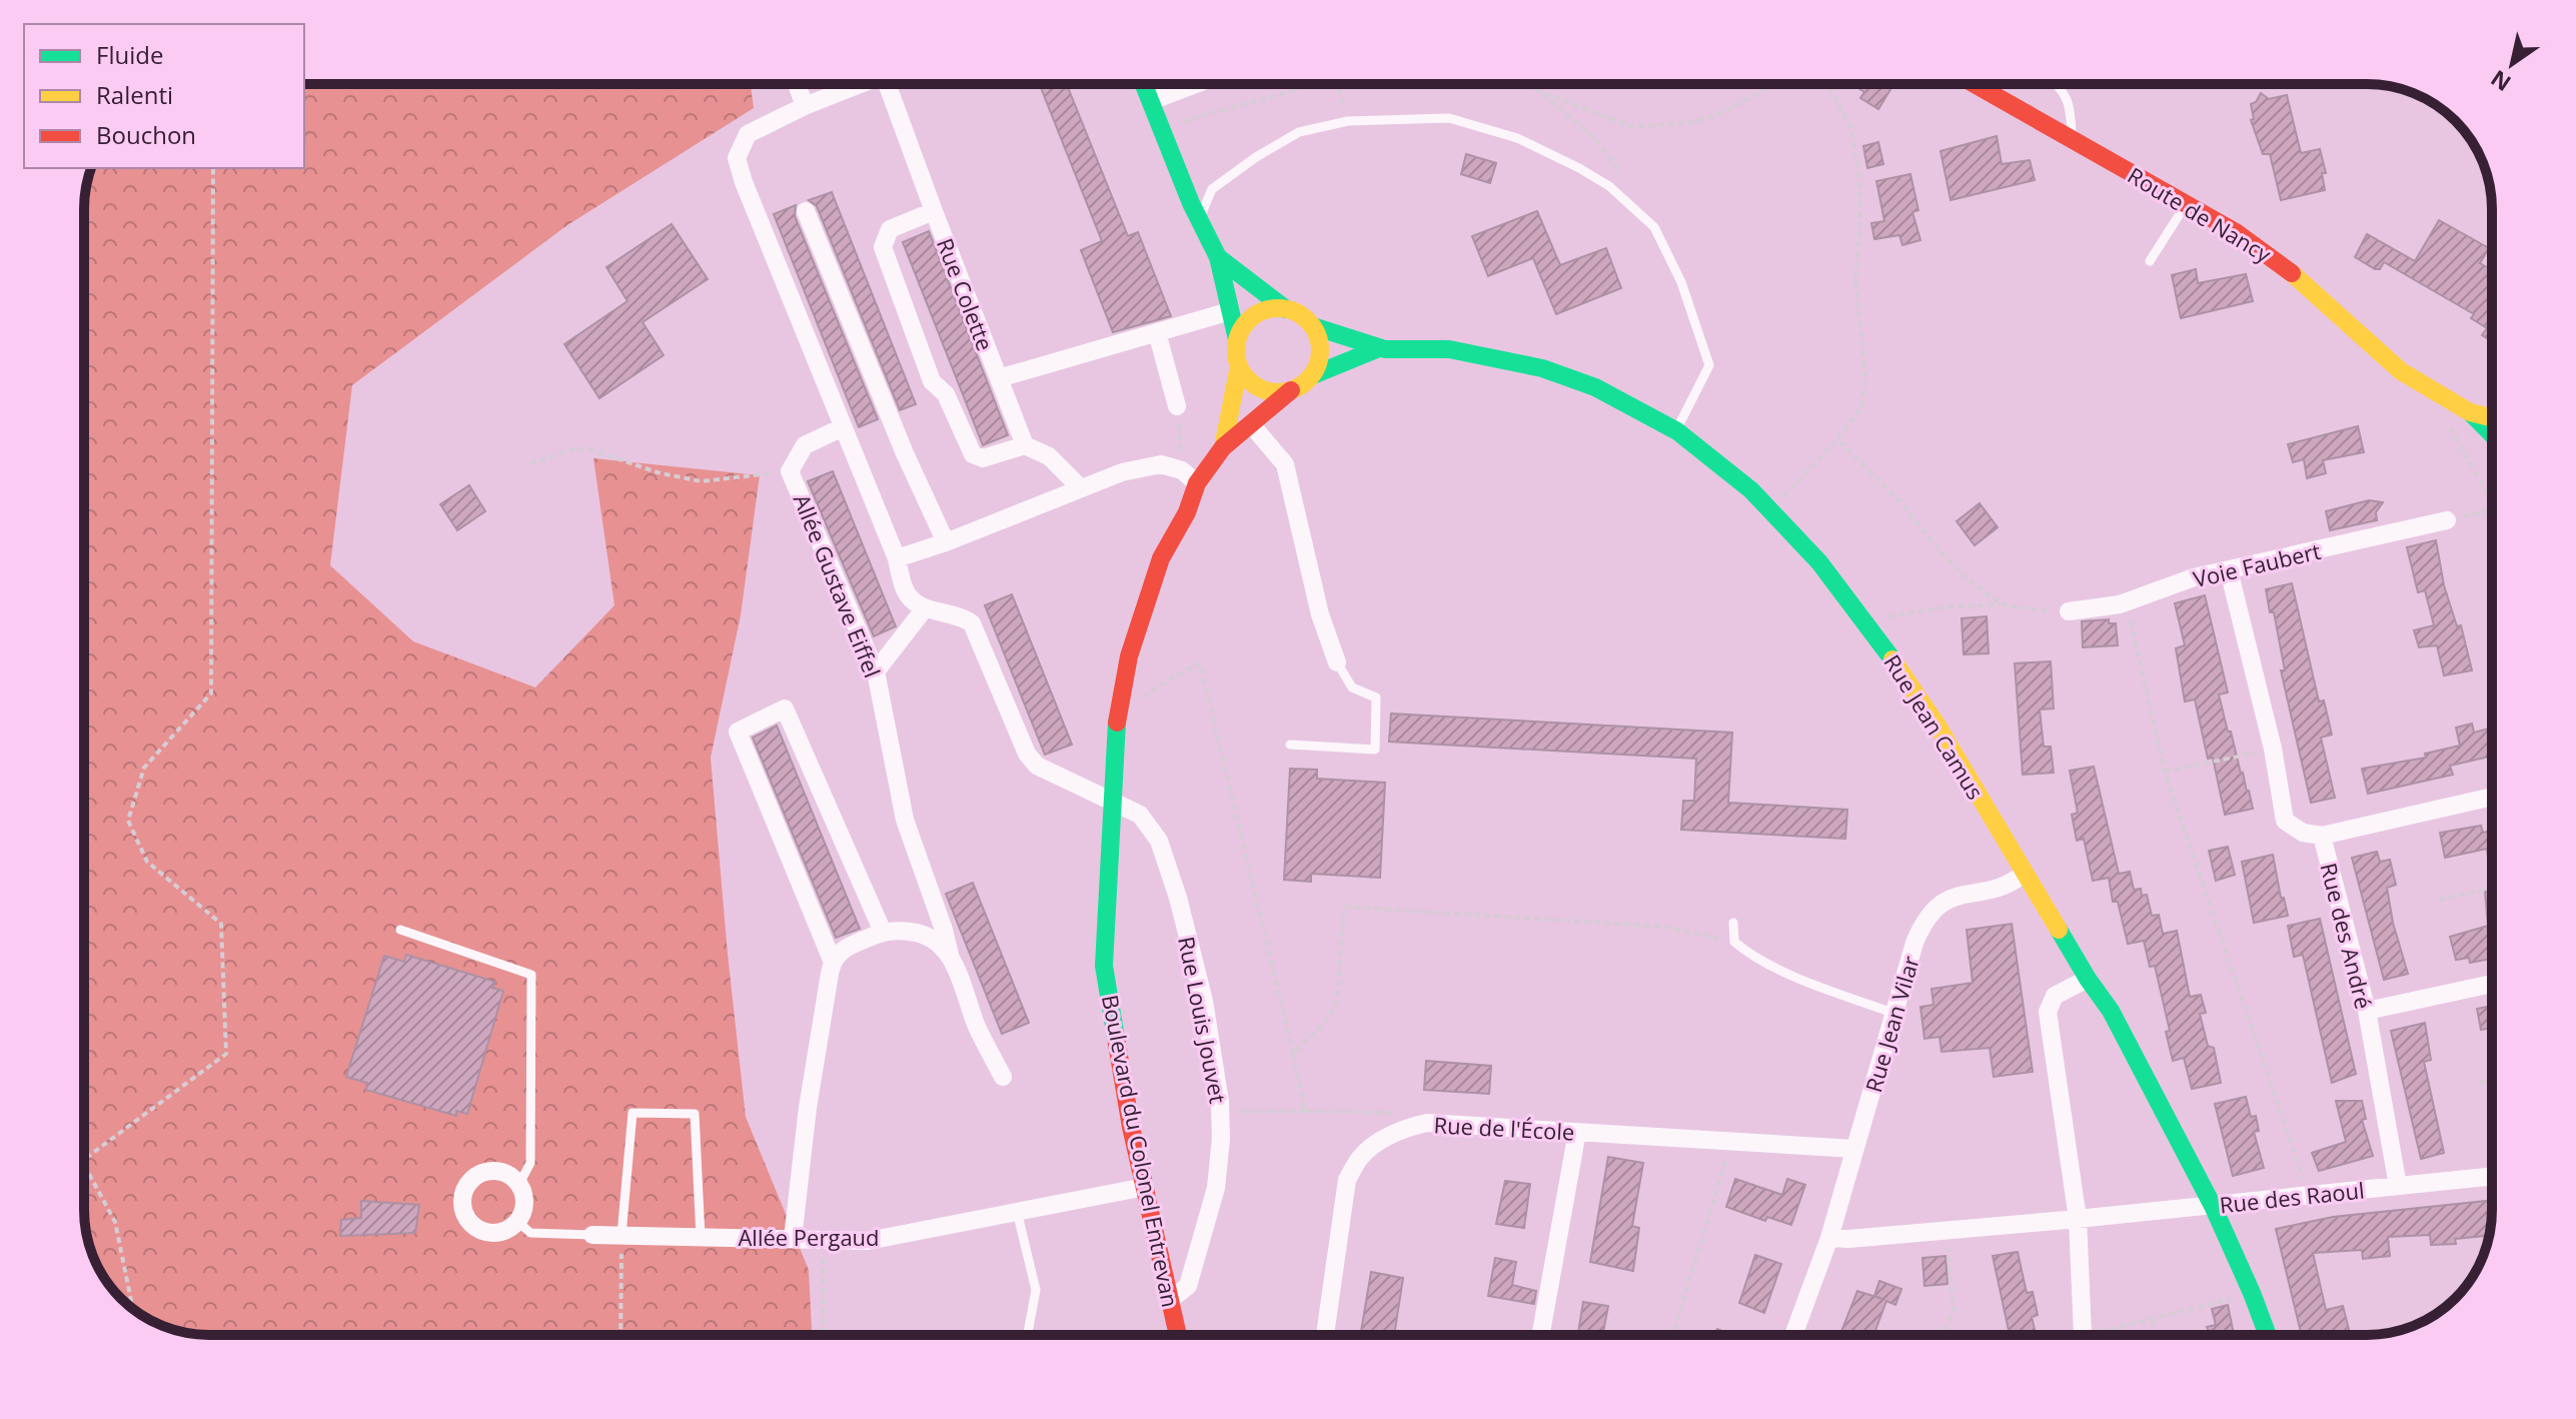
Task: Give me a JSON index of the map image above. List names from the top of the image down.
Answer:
{
  "streets": {
    "street": [
      "Route de Nancy",
      "Rue Colette",
      "Voie Faubert",
      "Allée Gustave Eiffel",
      "Rue Jean Camus",
      "Rue des André",
      "Rue Louis Jouvet",
      "Rue Jean Vilar",
      "Rue de l'École",
      "Boulevard du Colonel Entrevan",
      "Rue des Raoul",
      "Allée Pergaud"
    ]
  },
  "crossings": [
    ["Voie Faubert", "Rue des André"],
    ["Rue Jean Camus", "Rue Jean Vilar"],
    ["Rue Jean Camus", "Boulevard du Colonel Entrevan"],
    ["Rue Jean Camus", "Rue des Raoul"],
    ["Rue des André", "Rue des Raoul"],
    ["Rue Louis Jouvet", "Boulevard du Colonel Entrevan"],
    ["Rue Jean Vilar", "Rue de l'École"],
    ["Boulevard du Colonel Entrevan", "Allée Pergaud"]
  ],
  "legend": ["Fluide", "Ralenti", "Bouchon"],
  "north": "bottom left"
}
